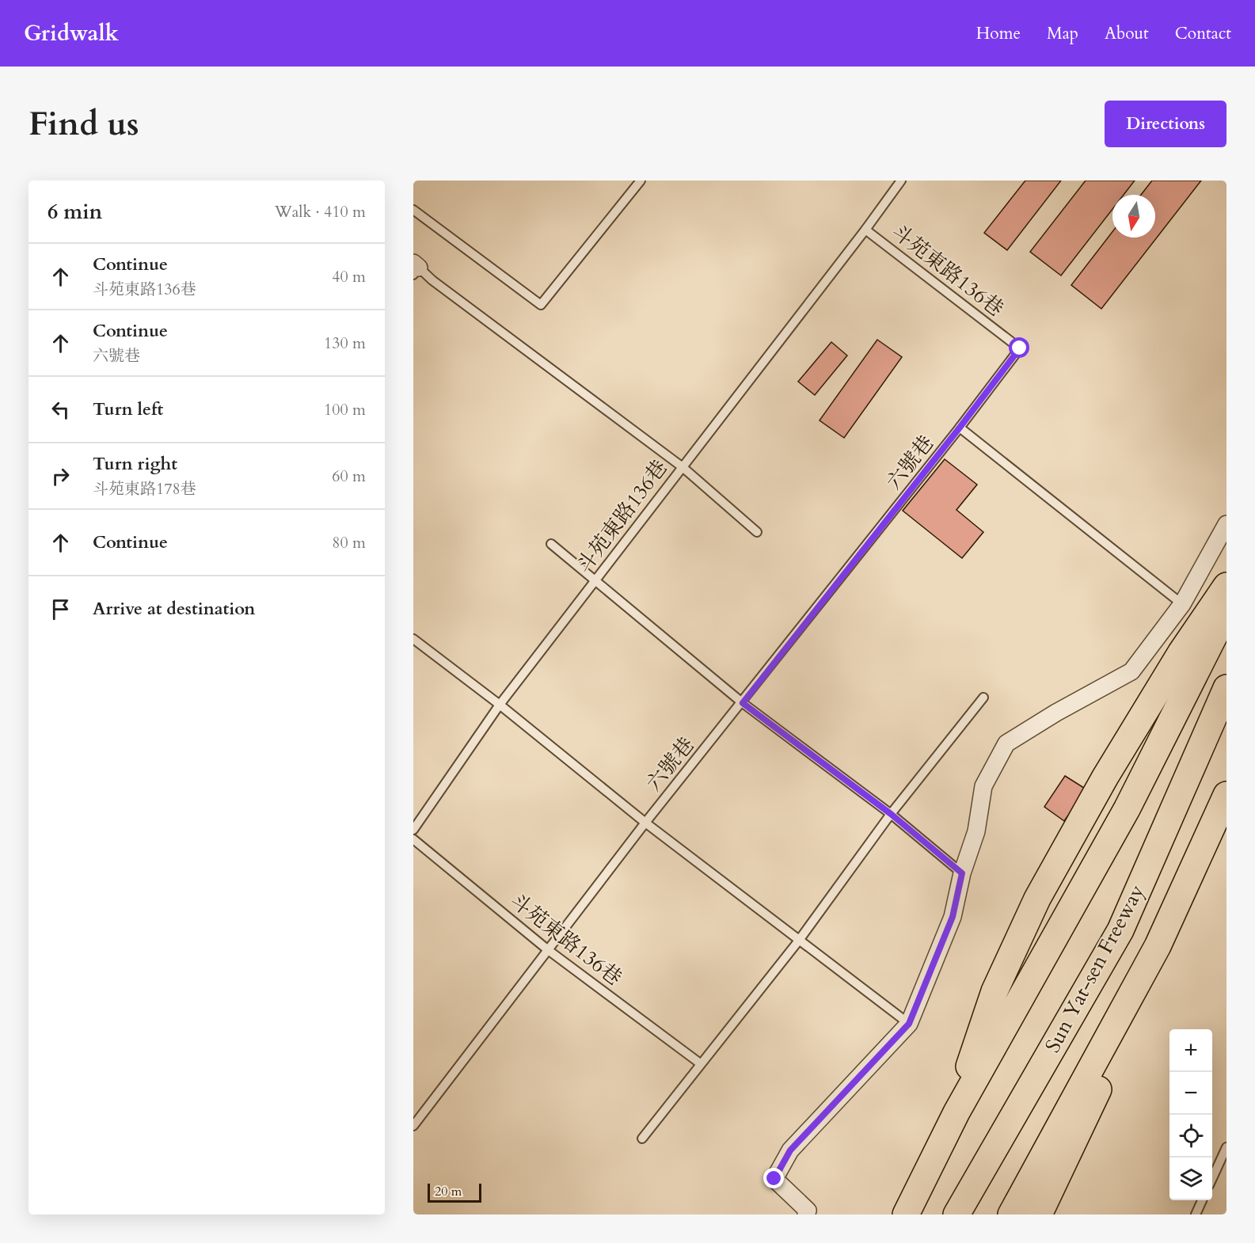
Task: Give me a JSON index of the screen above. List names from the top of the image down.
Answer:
{
  "streets": {
    "highway": ["Sun Yat-sen Freeway"],
    "lane": ["斗苑東路136巷", "六號巷"]
  },
  "crossings": [
    ["斗苑東路136巷", "六號巷"]
  ],
  "scale_bar": "20 m",
  "north": "bottom",
  "page": {
    "header": "Gridwalk",
    "nav": [
      "Home",
      "Map",
      "About",
      "Contact"
    ],
    "buttons": "Directions",
    "title": "Find us",
    "heading": ["6 min", "Walk · 410 m"],
    "list": [
      ["Continue", "斗苑東路136巷", "40 m"],
      ["Continue", "六號巷", "130 m"],
      ["Turn left", "100 m"],
      ["Turn right", "斗苑東路178巷", "60 m"],
      ["Continue", "80 m"],
      "Arrive at destination"
    ],
    "map_buttons": ["+", "−"],
    "scale": "20 m"
  }
}
